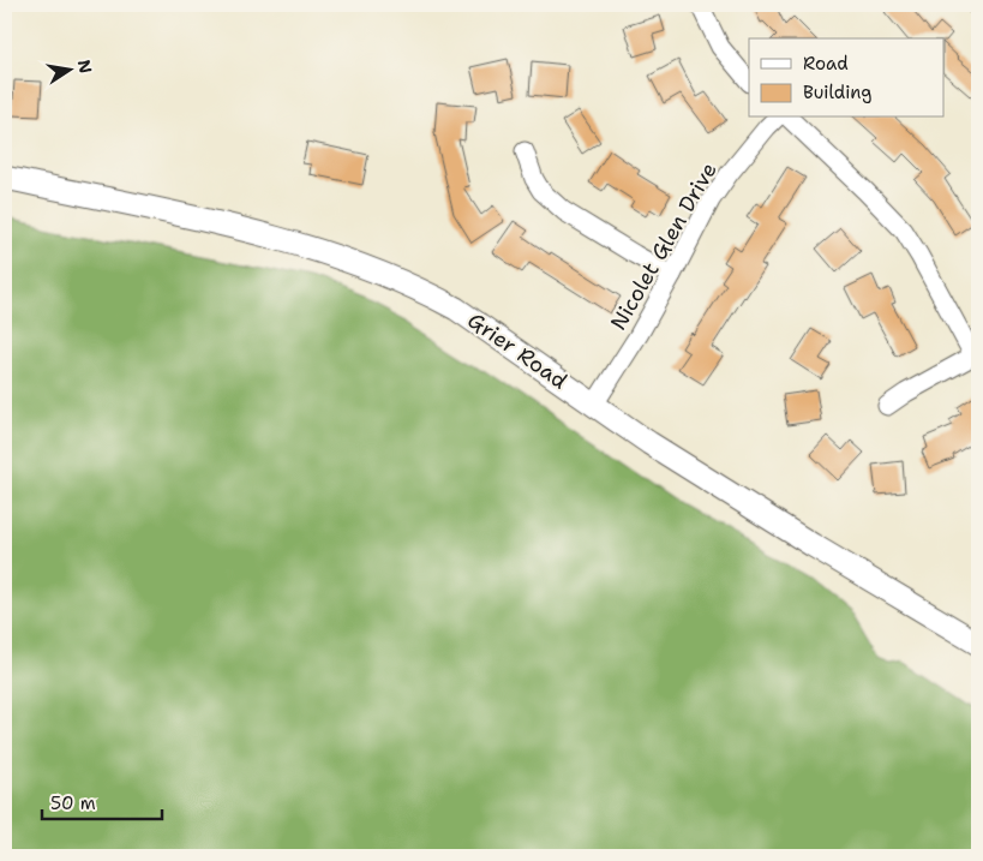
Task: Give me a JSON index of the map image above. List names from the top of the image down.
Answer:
{
  "streets": {
    "street": ["Nicolet Glen Drive", "Grier Road"]
  },
  "crossings": [
    ["Nicolet Glen Drive", "Grier Road"]
  ],
  "legend": ["Road", "Building"],
  "scale_bar": "50 m",
  "north": "right"
}
